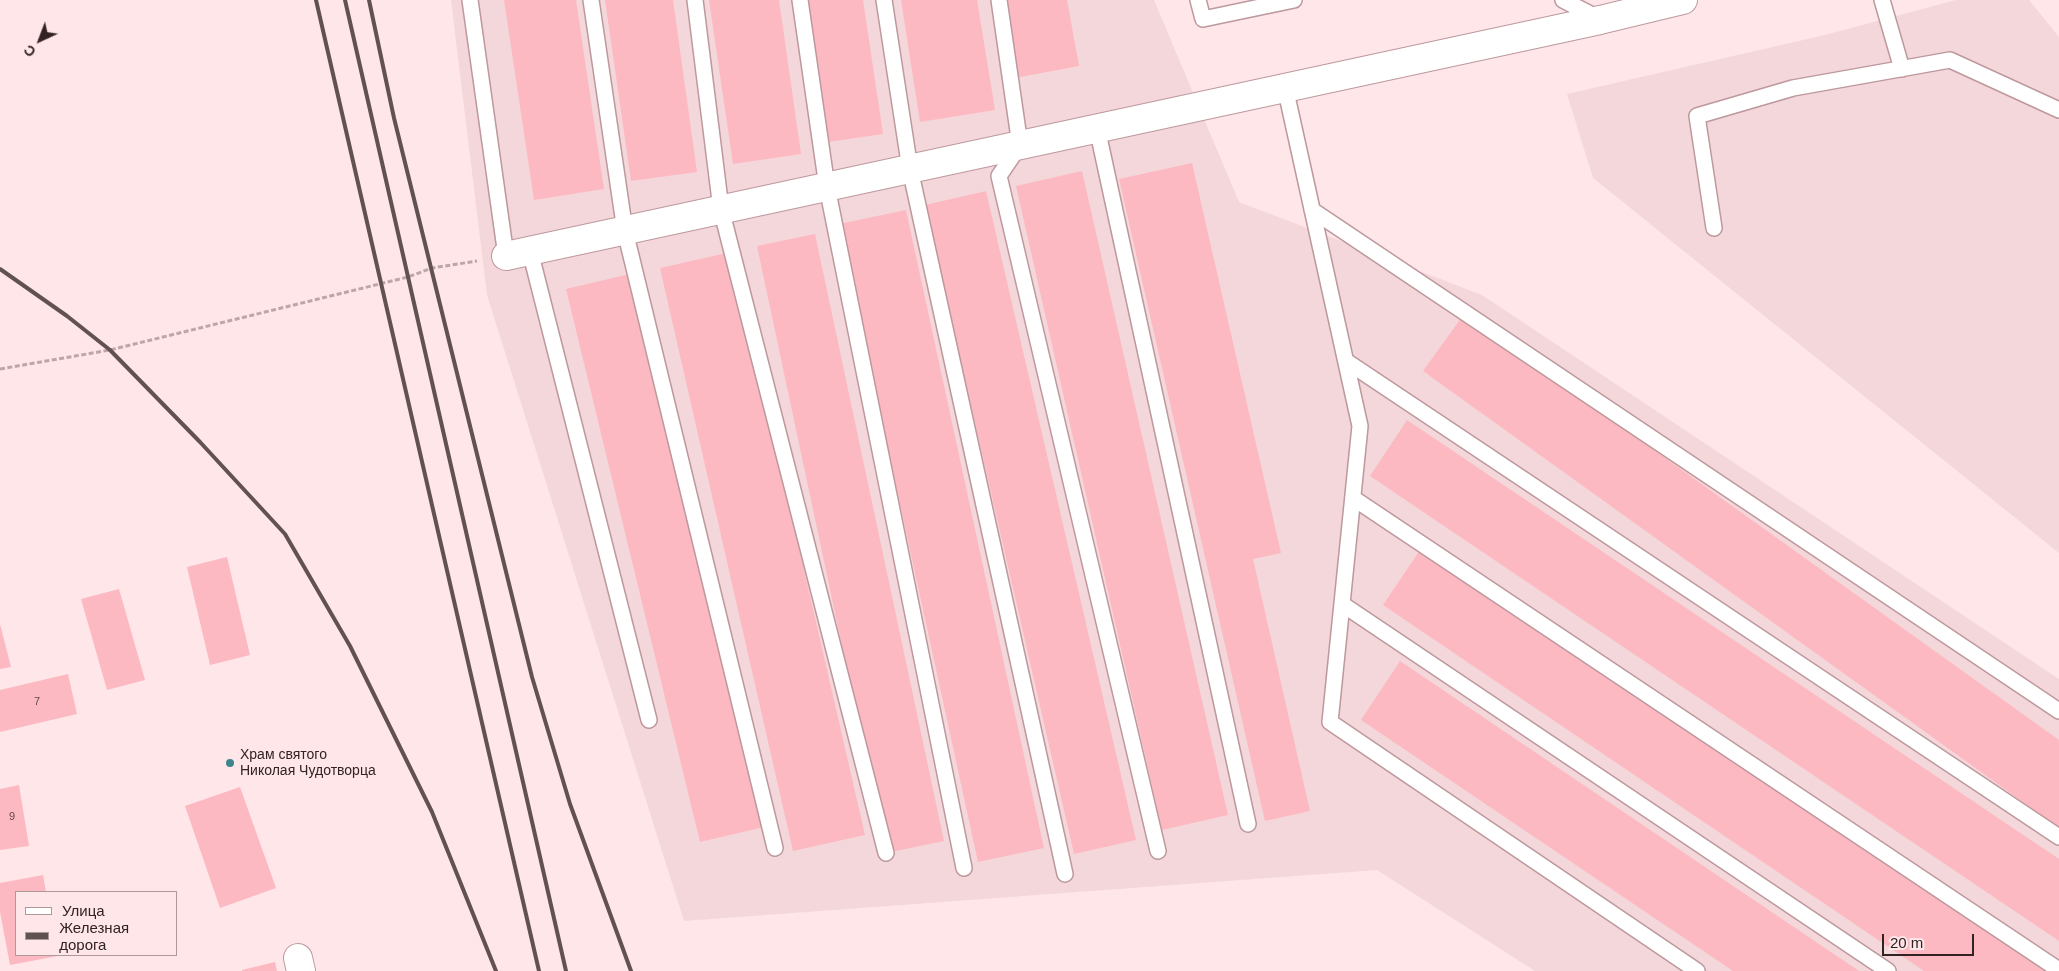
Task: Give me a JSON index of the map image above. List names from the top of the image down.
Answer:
{
  "places": ["Храм святого Николая Чудотворца"],
  "house_numbers": ["7", "9"],
  "legend": ["Улица", "Железная дорога"],
  "scale_bar": "20 m",
  "north": "bottom left"
}
